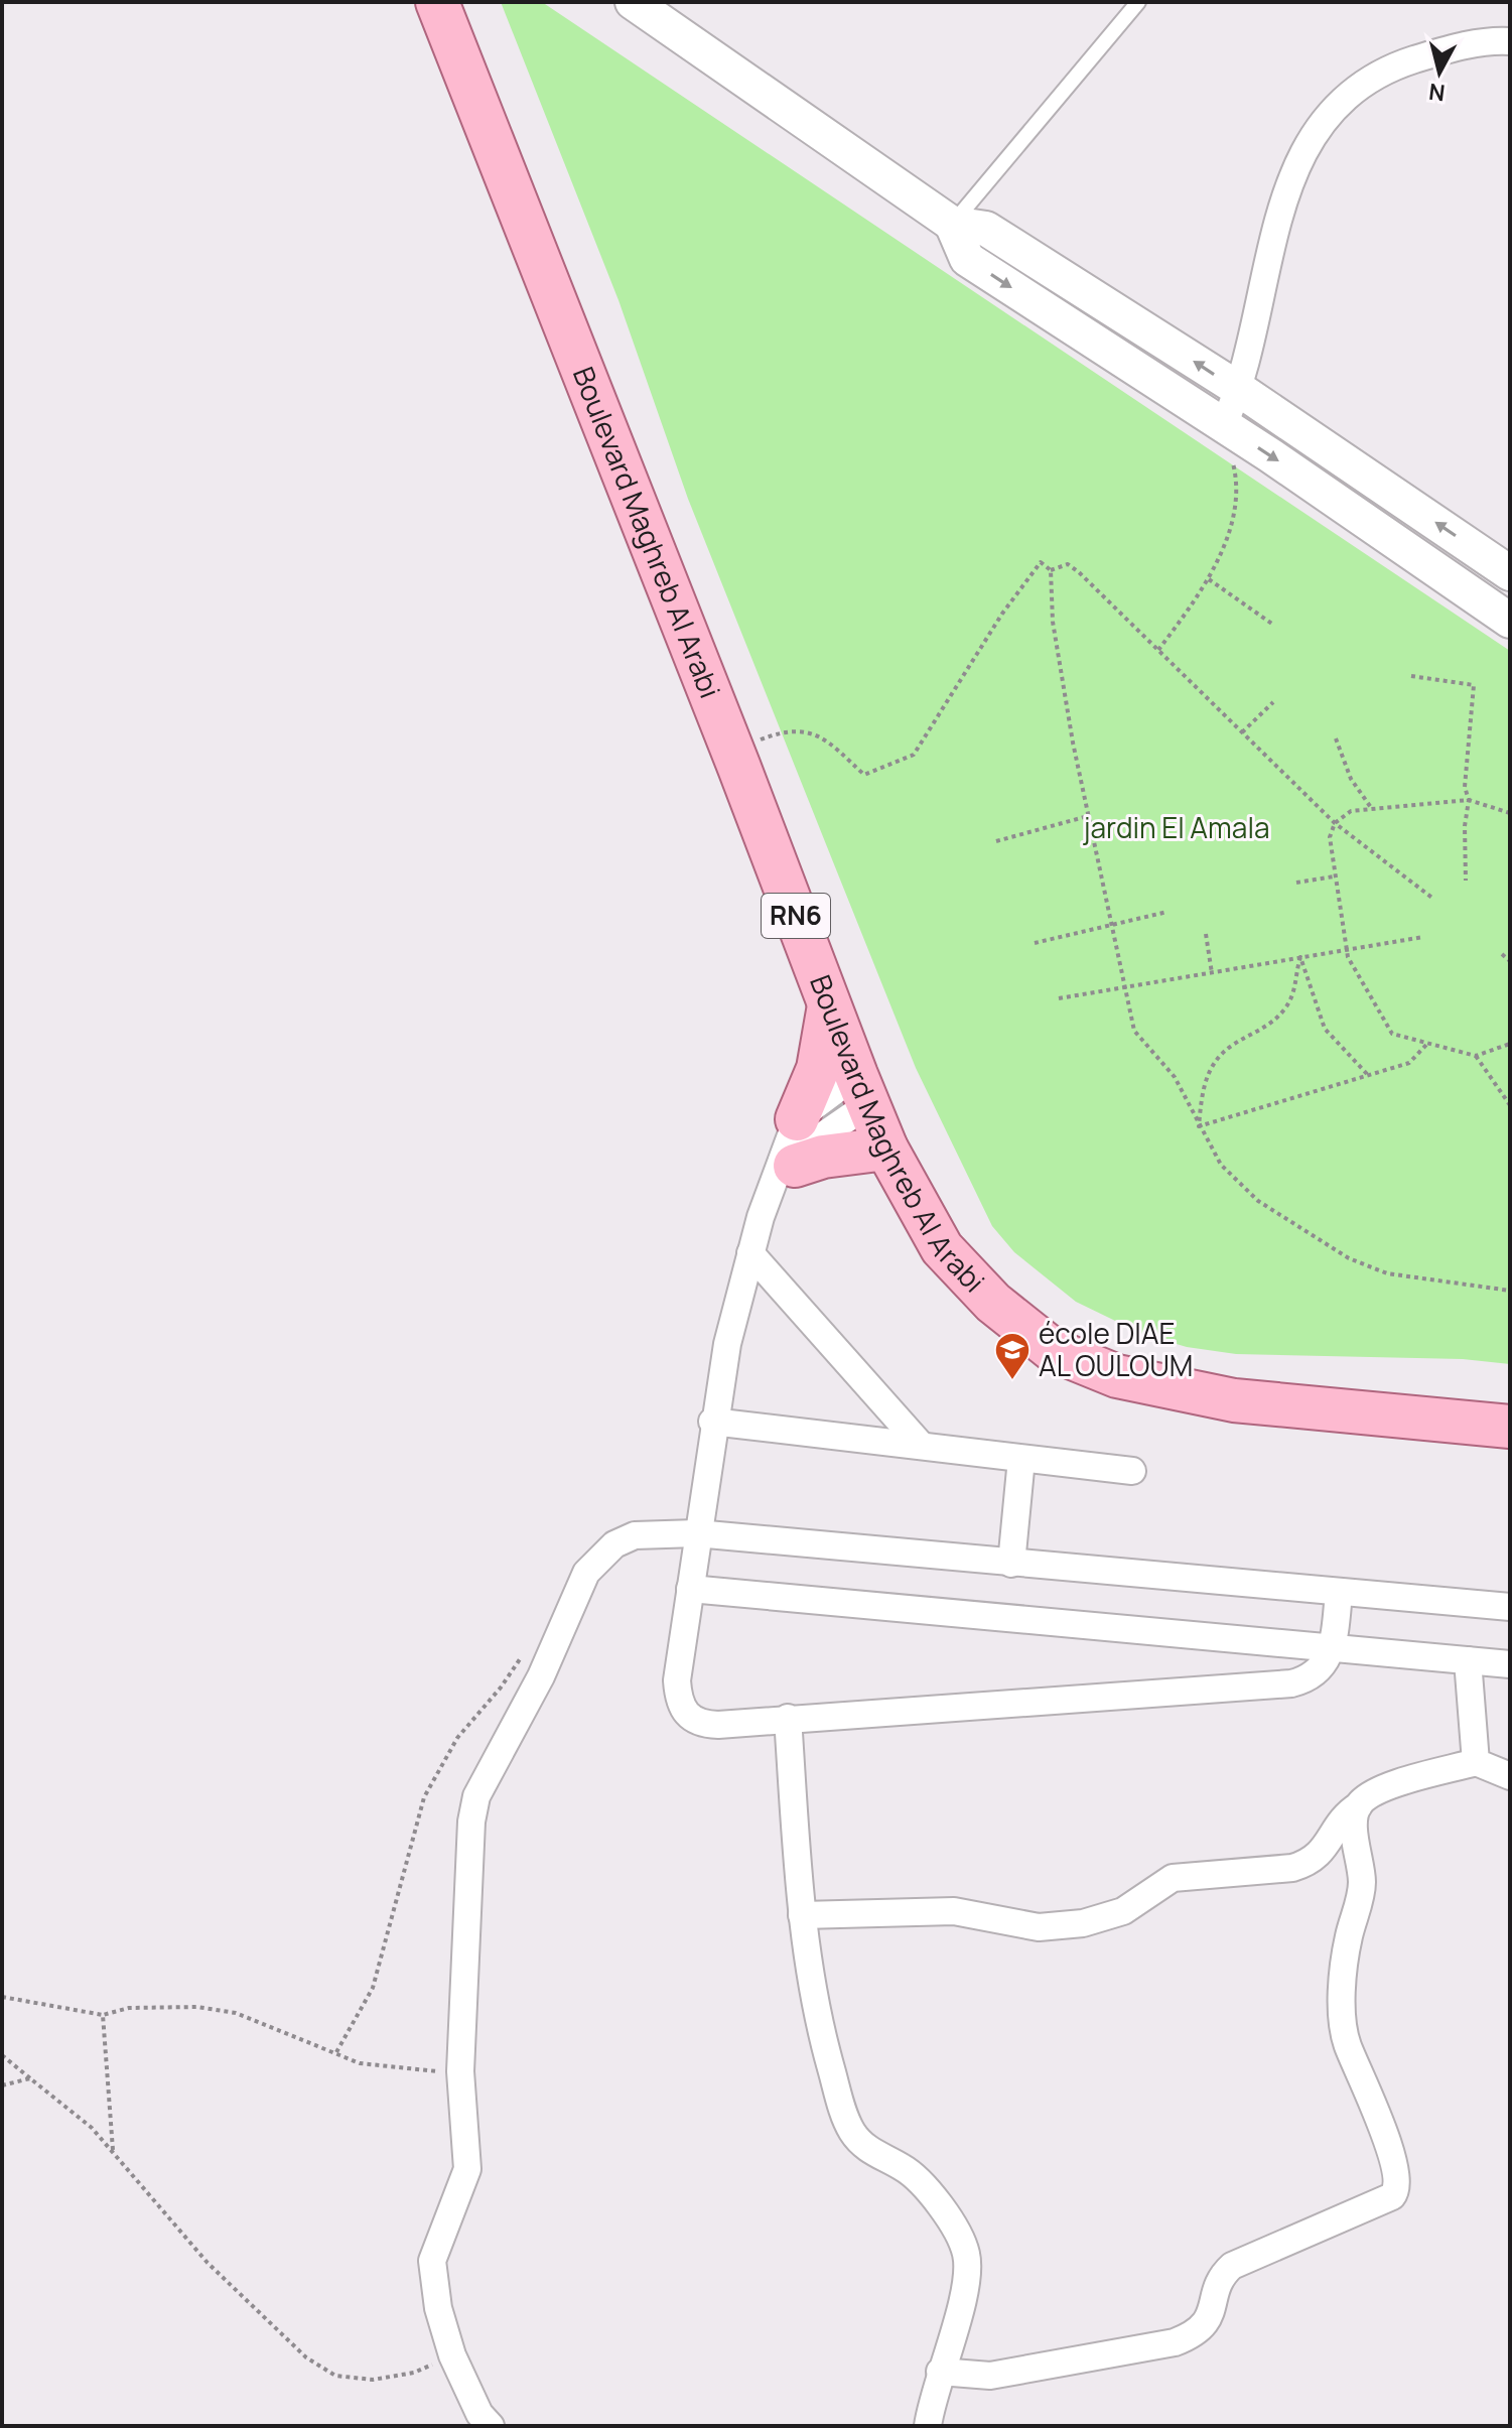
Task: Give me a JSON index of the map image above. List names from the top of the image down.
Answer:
{
  "streets": {
    "main road": ["Boulevard Maghreb Al Arabi", "RN6"]
  },
  "parks": ["jardin El Amala"],
  "places": {
    "school or university": ["école DIAE AL OULOUM"]
  },
  "north": "bottom"
}
